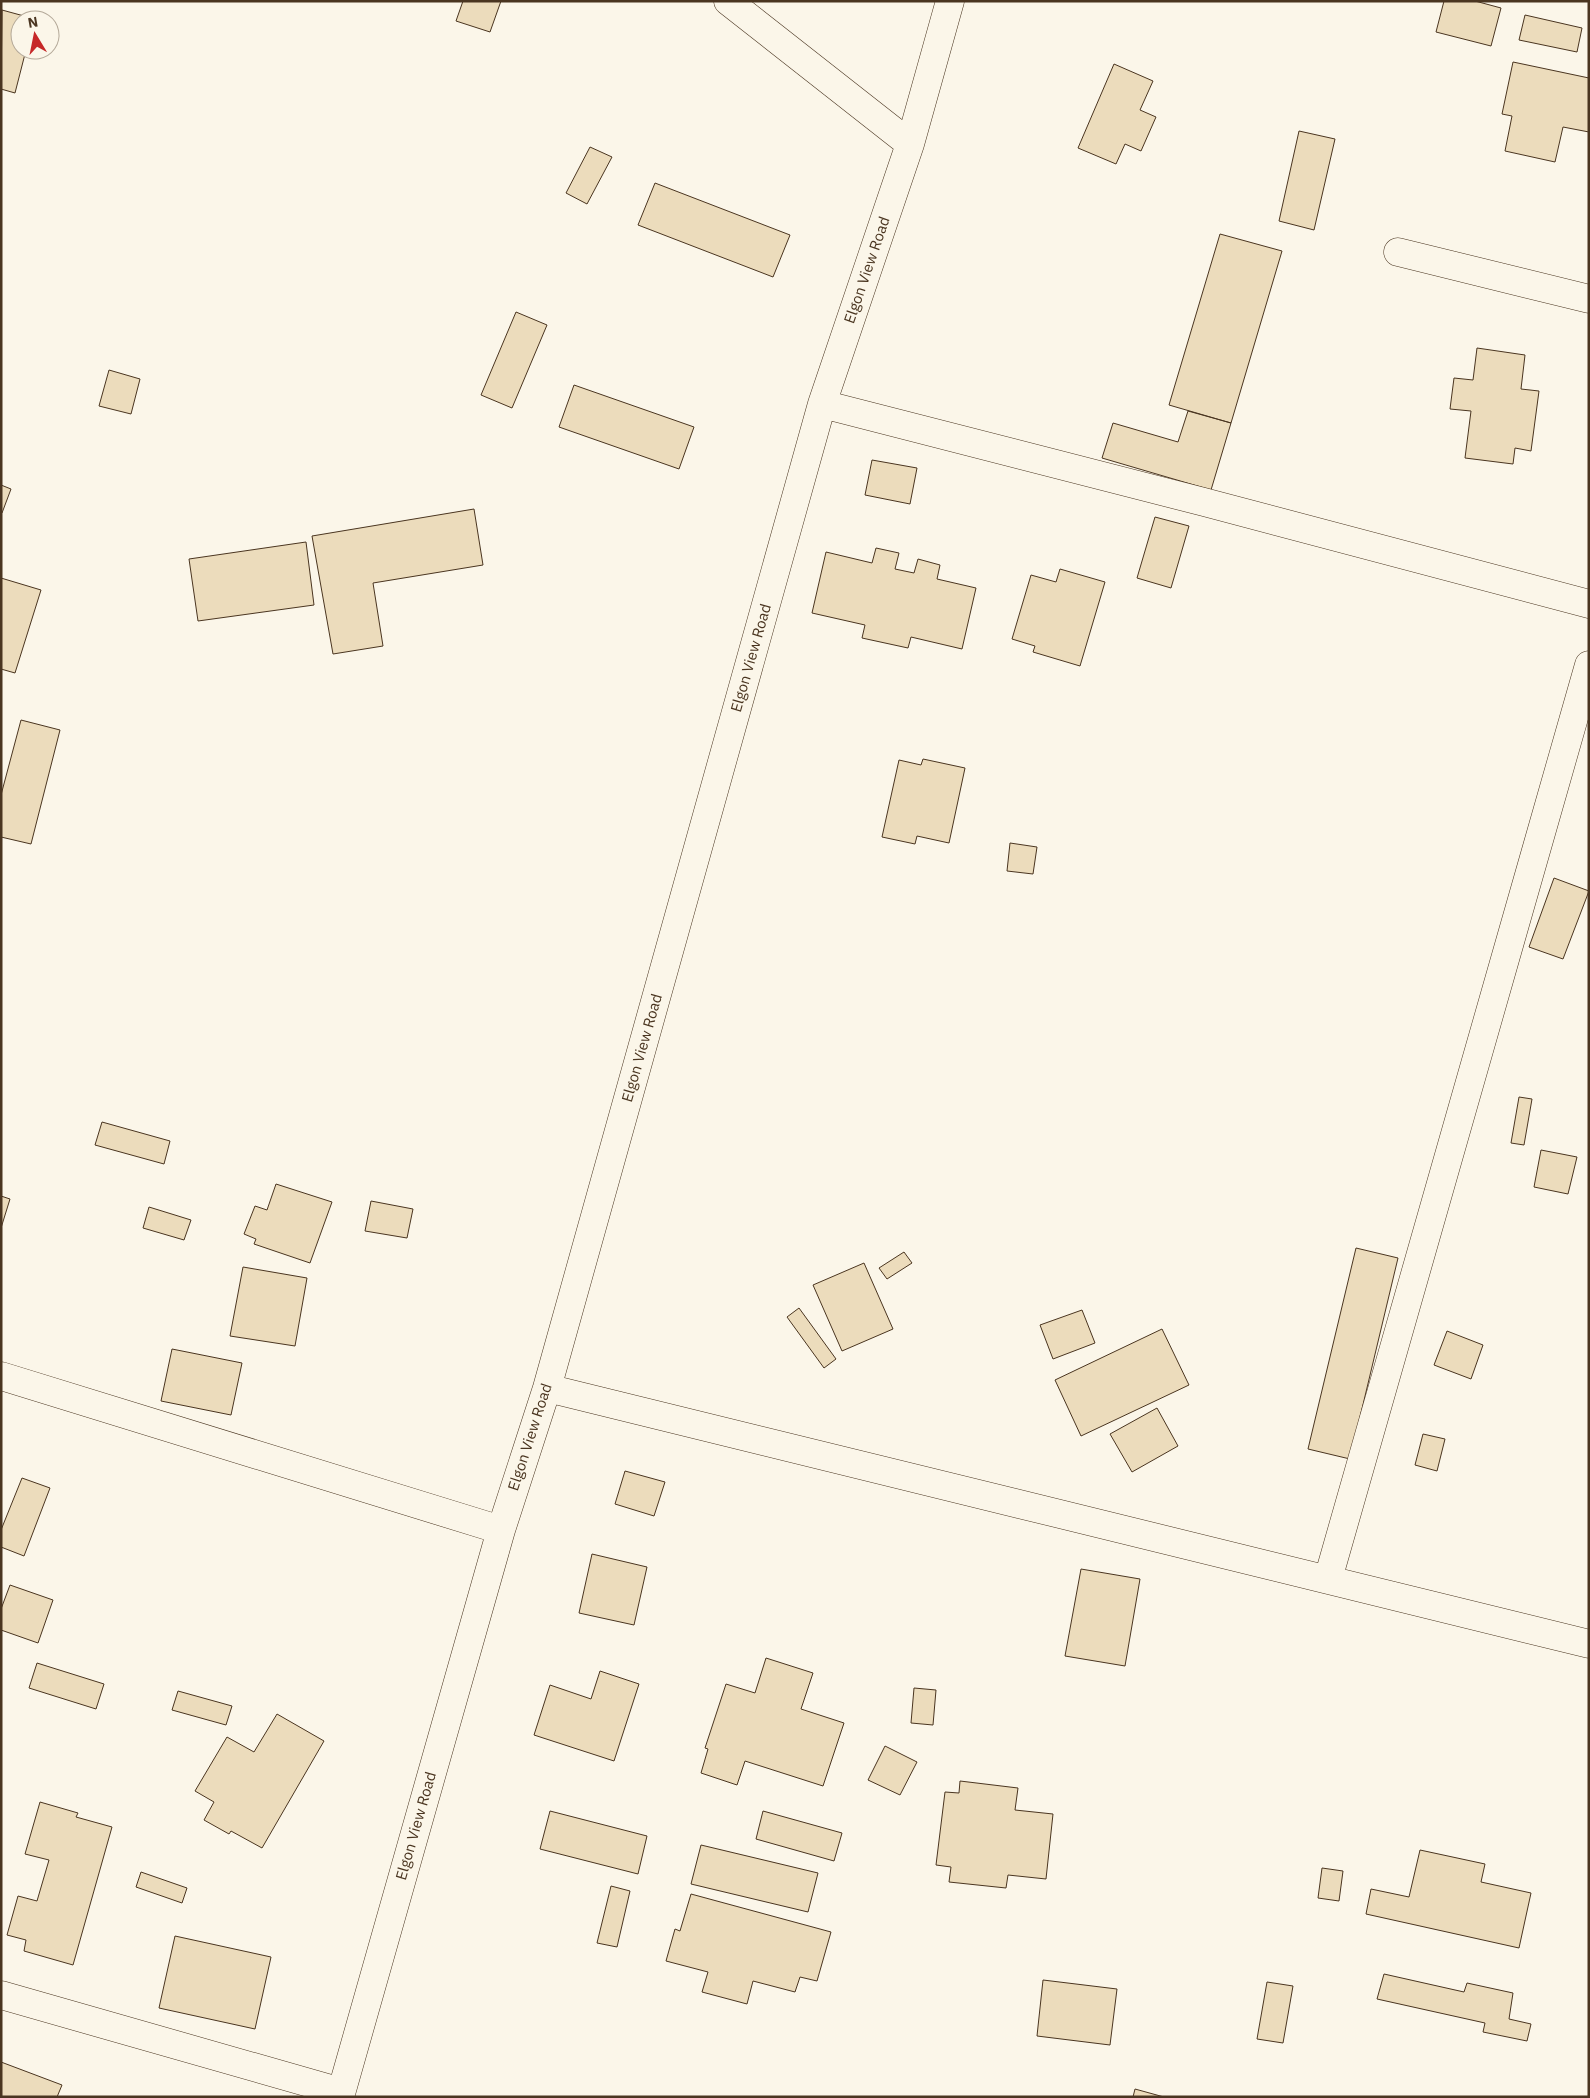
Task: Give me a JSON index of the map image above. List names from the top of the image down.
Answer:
{
  "streets": {
    "street": ["Elgon View Road"]
  },
  "north": "top"
}
